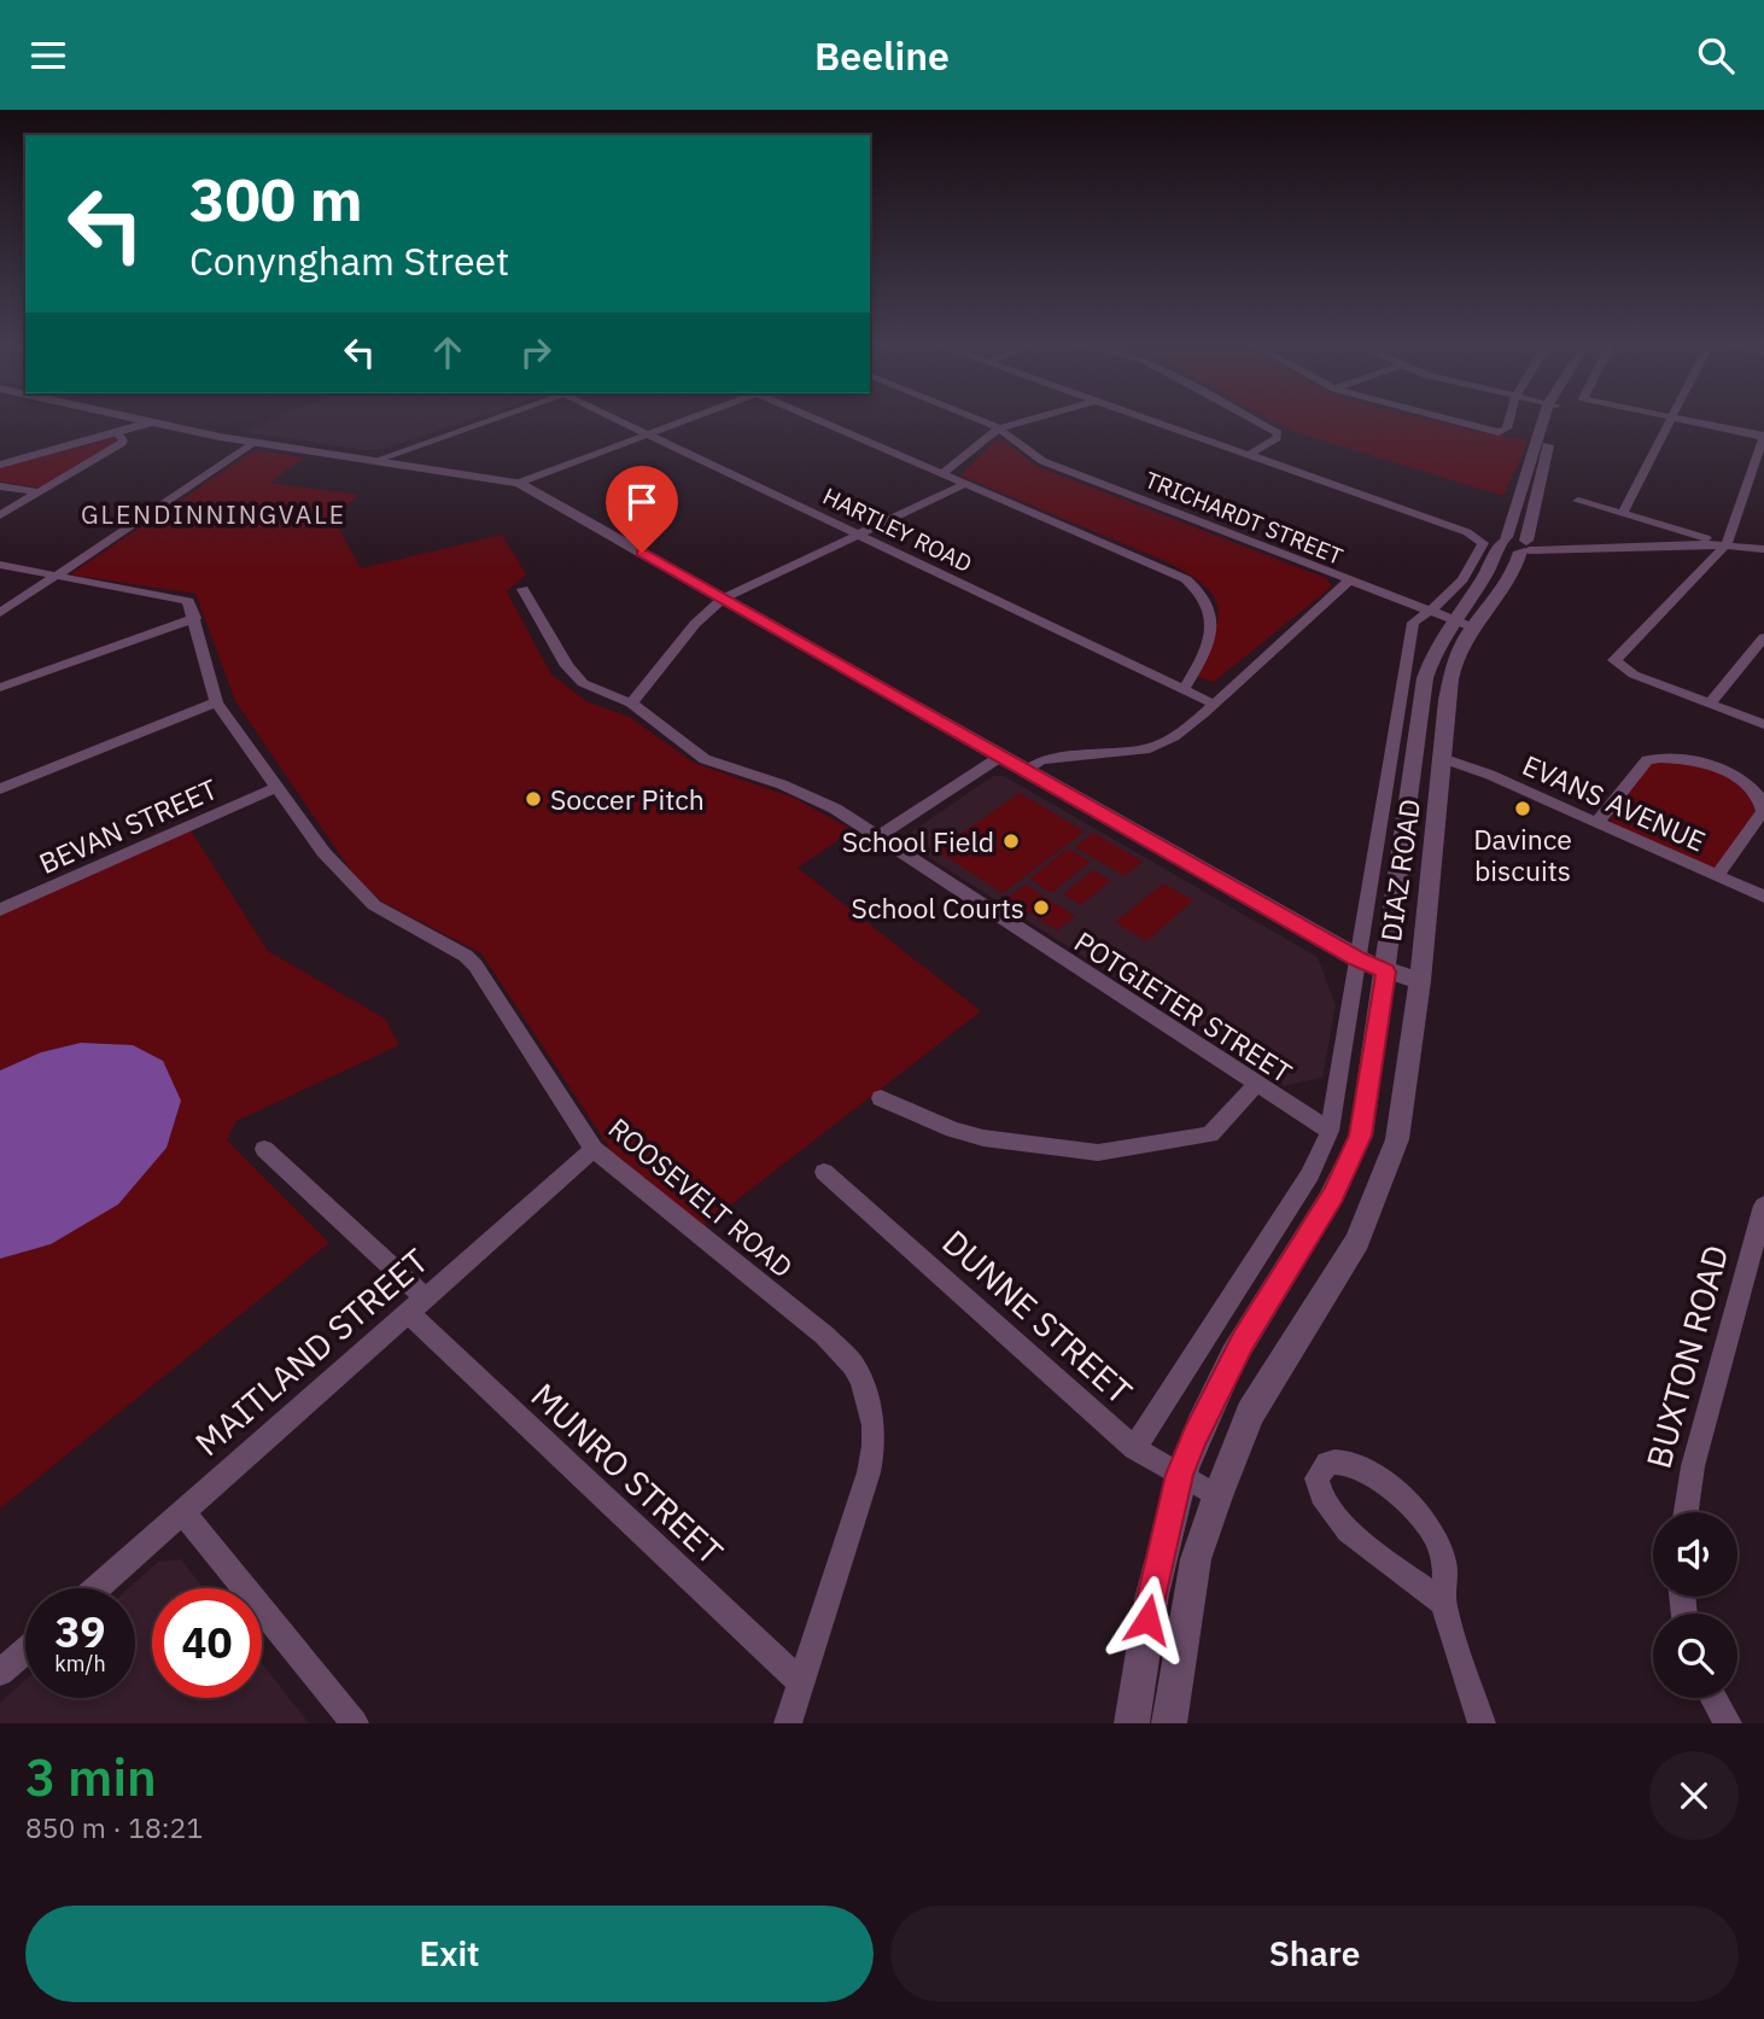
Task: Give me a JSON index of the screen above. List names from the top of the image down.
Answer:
{
  "streets": {
    "street": [
      "TRICHARDT STREET",
      "HARTLEY ROAD",
      "EVANS AVENUE",
      "BEVAN STREET",
      "DIAZ ROAD",
      "POTGIETER STREET",
      "ROOSEVELT ROAD",
      "DUNNE STREET",
      "MAITLAND STREET",
      "BUXTON ROAD",
      "MUNRO STREET"
    ]
  },
  "crossings": [
    ["TRICHARDT STREET", "DIAZ ROAD"],
    ["EVANS AVENUE", "DIAZ ROAD"],
    ["BEVAN STREET", "ROOSEVELT ROAD"],
    ["DIAZ ROAD", "POTGIETER STREET"],
    ["DIAZ ROAD", "DUNNE STREET"],
    ["ROOSEVELT ROAD", "MAITLAND STREET"],
    ["ROOSEVELT ROAD", "MUNRO STREET"],
    ["MAITLAND STREET", "MUNRO STREET"]
  ],
  "districts": ["GLENDINNINGVALE"],
  "places": [
    "Soccer Pitch",
    "Davince biscuits",
    "School Field",
    "School Courts"
  ],
  "page": {
    "header": "Beeline",
    "turn": ["300 m", "Conyngham Street"],
    "speed": "39 km/h",
    "limit": "40",
    "heading": ["3 min", "850 m · 18:21"],
    "buttons": ["Exit", "Share"]
  }
}
